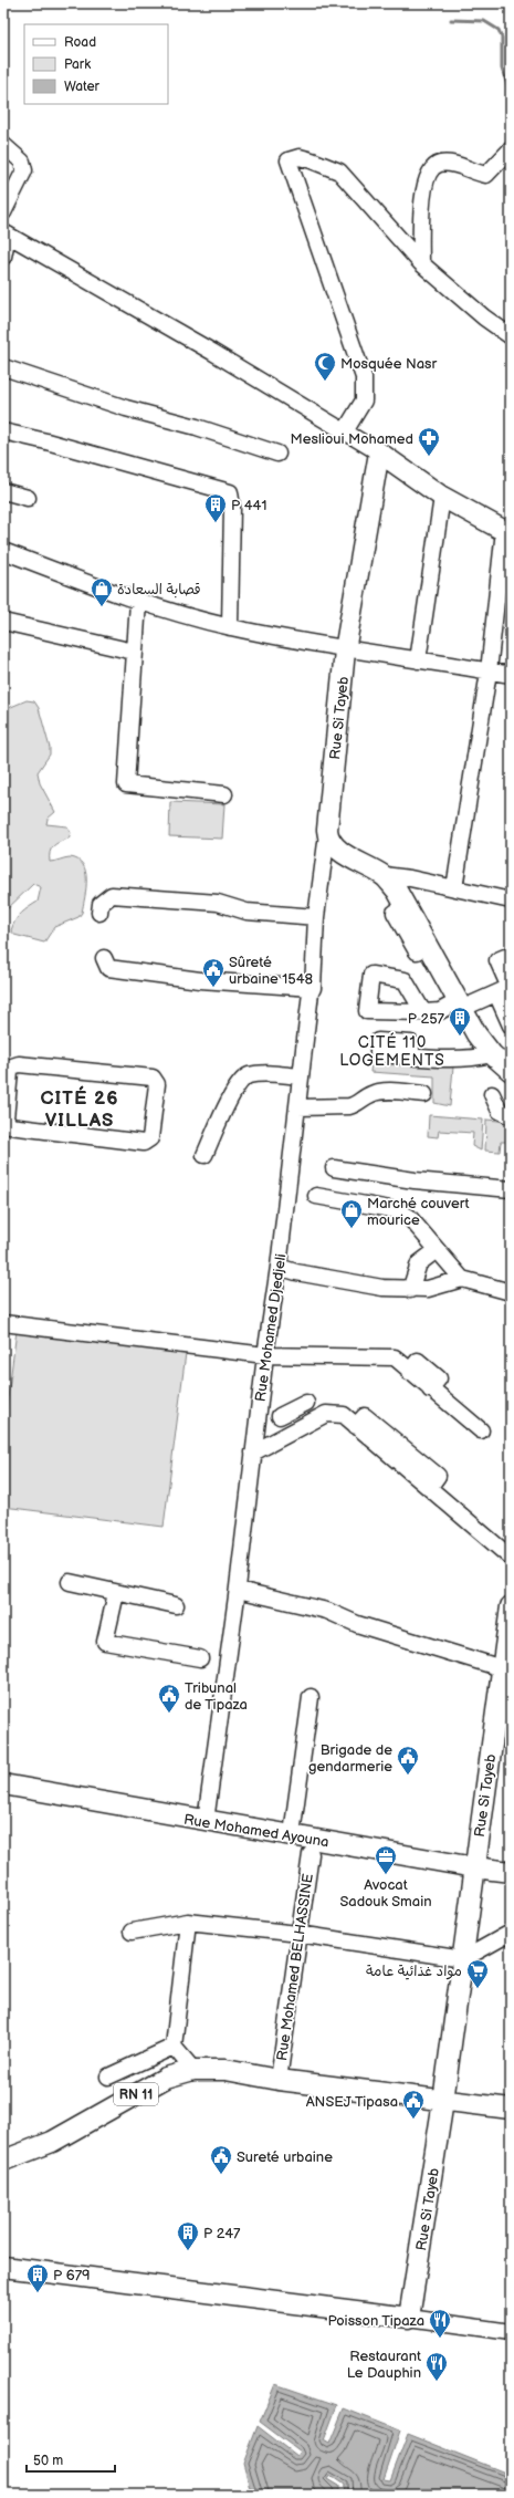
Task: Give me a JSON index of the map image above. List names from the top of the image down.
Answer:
{
  "streets": {
    "main road": ["Rue Si Tayeb", "Rue Mohamed Ayouna", "RN 11"],
    "street": ["Rue Mohamed Djedjeli", "Rue Mohamed BELHASSINE"]
  },
  "crossings": [
    ["Rue Si Tayeb", "Rue Mohamed Djedjeli"],
    ["Rue Si Tayeb", "Rue Mohamed Ayouna"],
    ["Rue Si Tayeb", "RN 11"],
    ["Rue Mohamed Djedjeli", "Rue Mohamed Ayouna"],
    ["Rue Mohamed BELHASSINE", "RN 11"]
  ],
  "districts": ["CITÉ 110 LOGEMENTS", "CITÉ 26 VILLAS"],
  "places": {
    "mosque": ["Mosquée Nasr"],
    "pharmacy": ["Meslioui Mohamed"],
    "building": [
      "P 441",
      "P 257",
      "P 247",
      "P 679"
    ],
    "shop": ["قصابة السعادة", "Marché couvert mourice"],
    "public building": [
      "Sûreté urbaine 1548",
      "Tribunal de Tipaza",
      "Brigade de gendarmerie",
      "ANSEJ Tipasa",
      "Sureté urbaine"
    ],
    "office": ["Avocat Sadouk Smain"],
    "supermarket": ["مواد غذائية عامة"],
    "restaurant": ["Poisson Tipaza", "Restaurant Le Dauphin"]
  },
  "legend": ["Road", "Park", "Water"],
  "scale_bar": "50 m"
}
